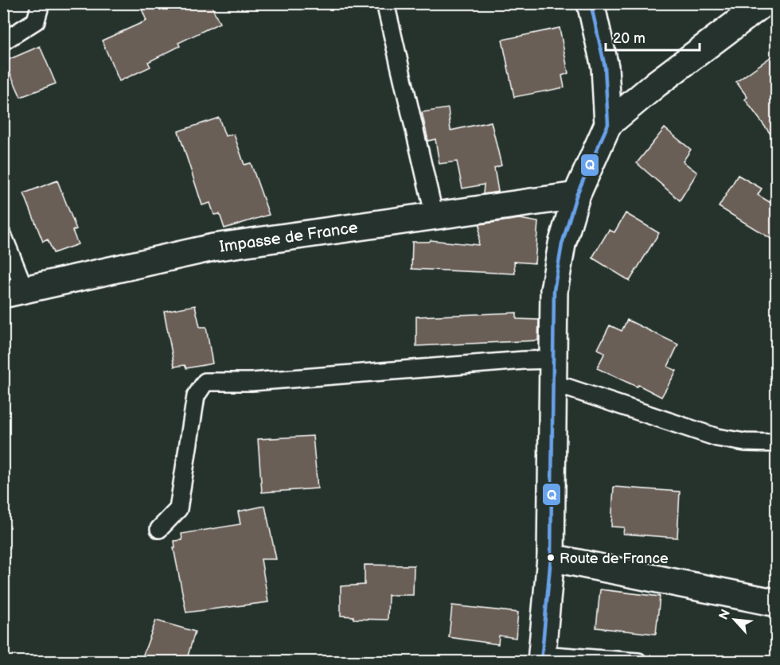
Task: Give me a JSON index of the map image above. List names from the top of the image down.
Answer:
{
  "streets": {
    "street": ["Impasse de France"]
  },
  "places": ["Route de France"],
  "lines": ["transit line Q"],
  "scale_bar": "20 m",
  "north": "top left"
}
